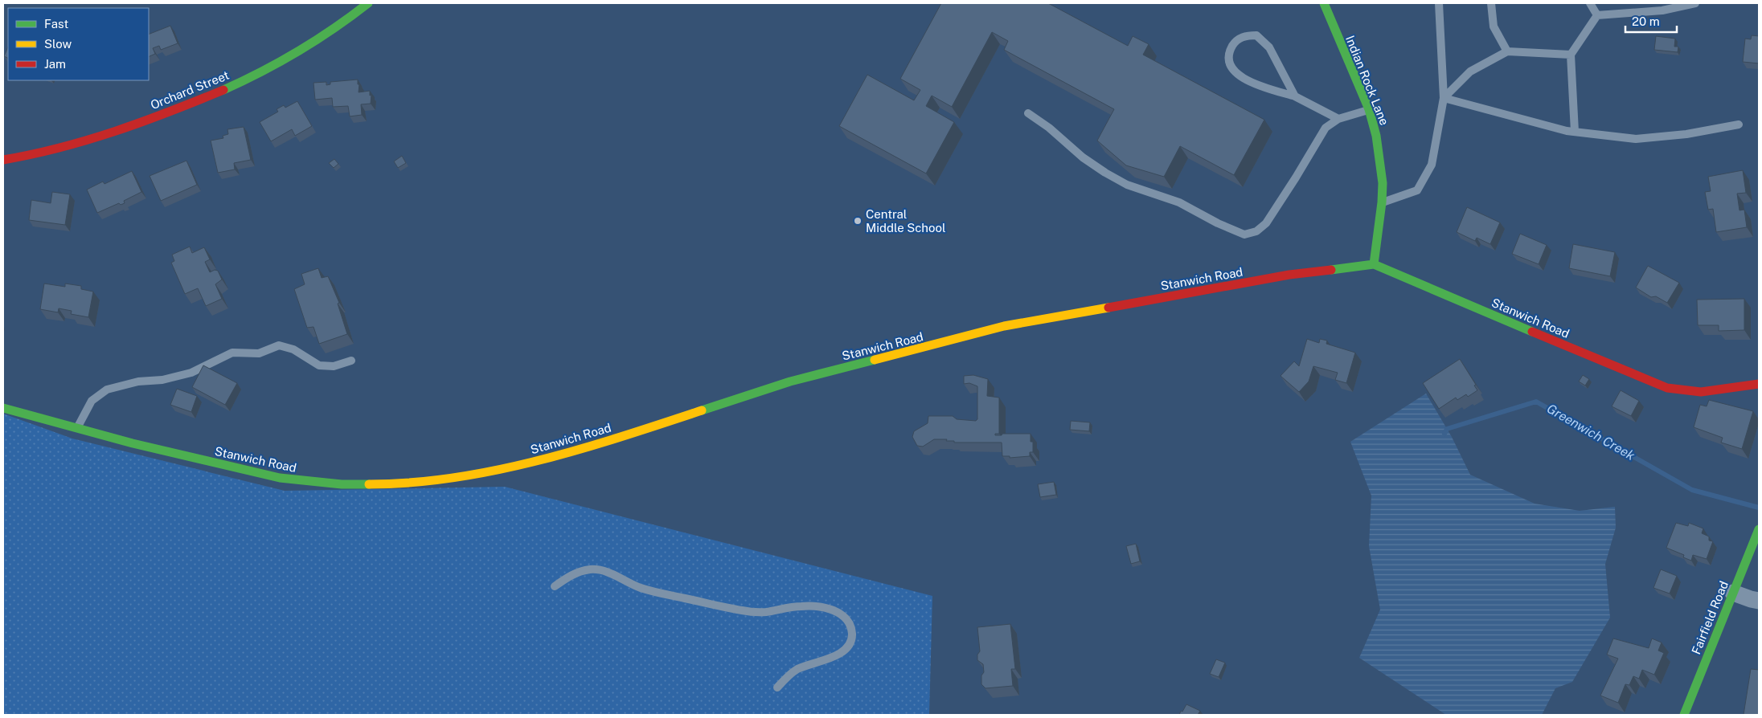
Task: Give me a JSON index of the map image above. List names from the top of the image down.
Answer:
{
  "streets": {
    "street": [
      "Indian Rock Lane",
      "Orchard Street",
      "Stanwich Road",
      "Fairfield Road"
    ]
  },
  "crossings": [
    ["Indian Rock Lane", "Stanwich Road"]
  ],
  "water": ["Greenwich Creek"],
  "places": ["Central Middle School"],
  "legend": ["Fast", "Slow", "Jam"],
  "scale_bar": "20 m"
}
